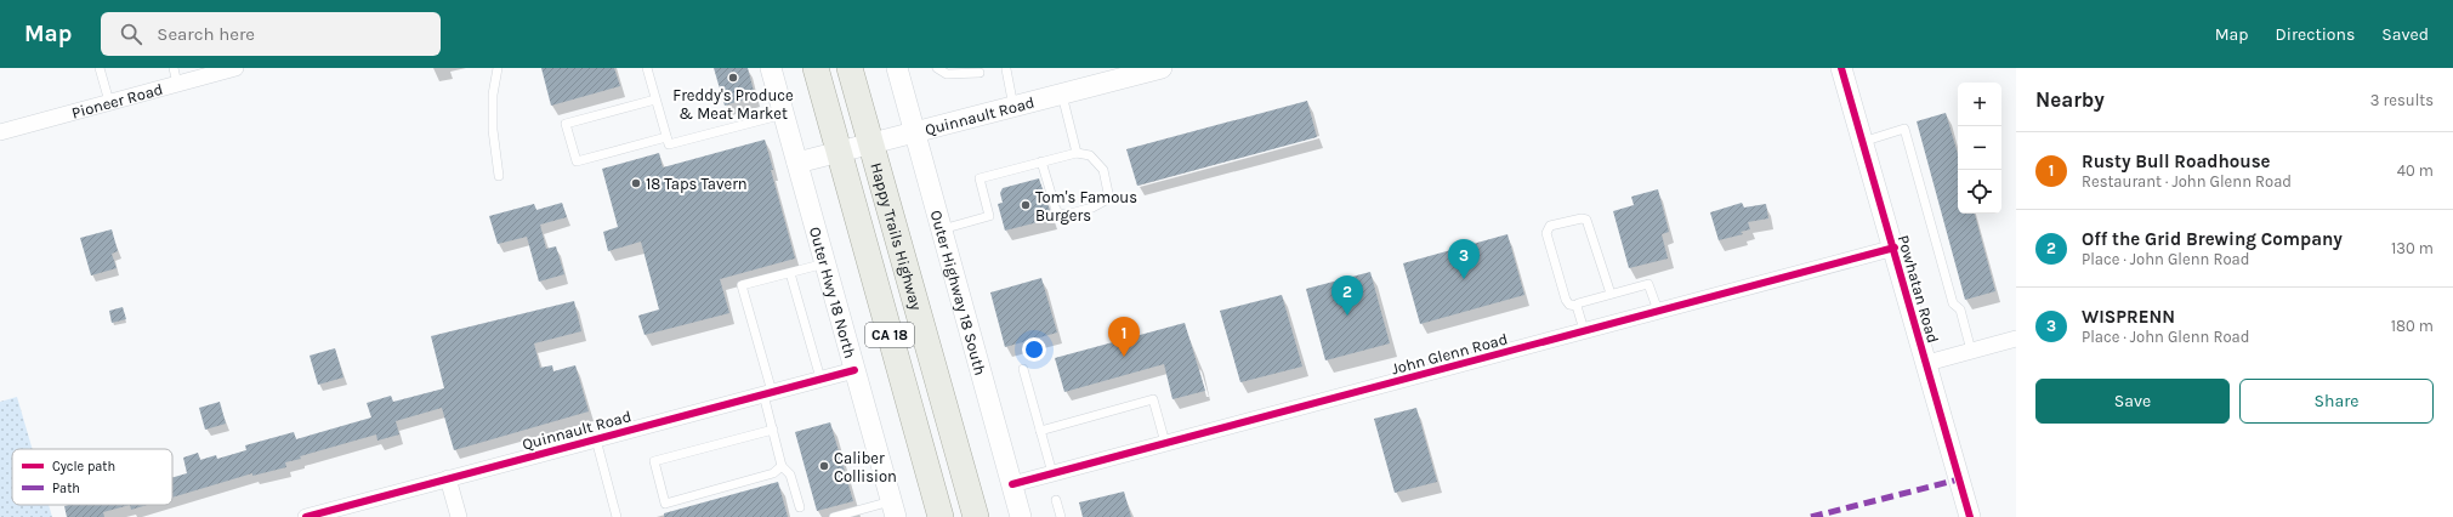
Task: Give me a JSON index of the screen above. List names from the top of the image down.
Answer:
{
  "streets": {
    "main road": ["Happy Trails Highway", "CA 18"],
    "street": [
      "Pioneer Road",
      "Quinnault Road",
      "Powhatan Road",
      "Outer Hwy 18 North",
      "Outer Highway 18 South",
      "John Glenn Road"
    ]
  },
  "crossings": [
    ["Quinnault Road", "Happy Trails Highway"],
    ["Quinnault Road", "Outer Hwy 18 North"],
    ["Quinnault Road", "Outer Highway 18 South"],
    ["Powhatan Road", "John Glenn Road"],
    ["Outer Highway 18 South", "John Glenn Road"]
  ],
  "places": [
    "Freddy's Produce & Meat Market",
    "18 Taps Tavern",
    "Tom's Famous Burgers",
    "Caliber Collision"
  ],
  "legend": ["Cycle path", "Path"],
  "page": {
    "header": "Map",
    "search": "Search here",
    "nav": ["Map", "Directions", "Saved"],
    "heading": ["Nearby", "3 results"],
    "map_buttons": ["+", "−"],
    "list": [
      {
        "mark": "1",
        "name": "Rusty Bull Roadhouse",
        "note": "Restaurant · John Glenn Road",
        "value": "40 m"
      },
      {
        "mark": "2",
        "name": "Off the Grid Brewing Company",
        "note": "Place · John Glenn Road",
        "value": "130 m"
      },
      {
        "mark": "3",
        "name": "WISPRENN",
        "note": "Place · John Glenn Road",
        "value": "180 m"
      }
    ],
    "pins": ["3", "2", "1"],
    "buttons": ["Save", "Share"]
  }
}
